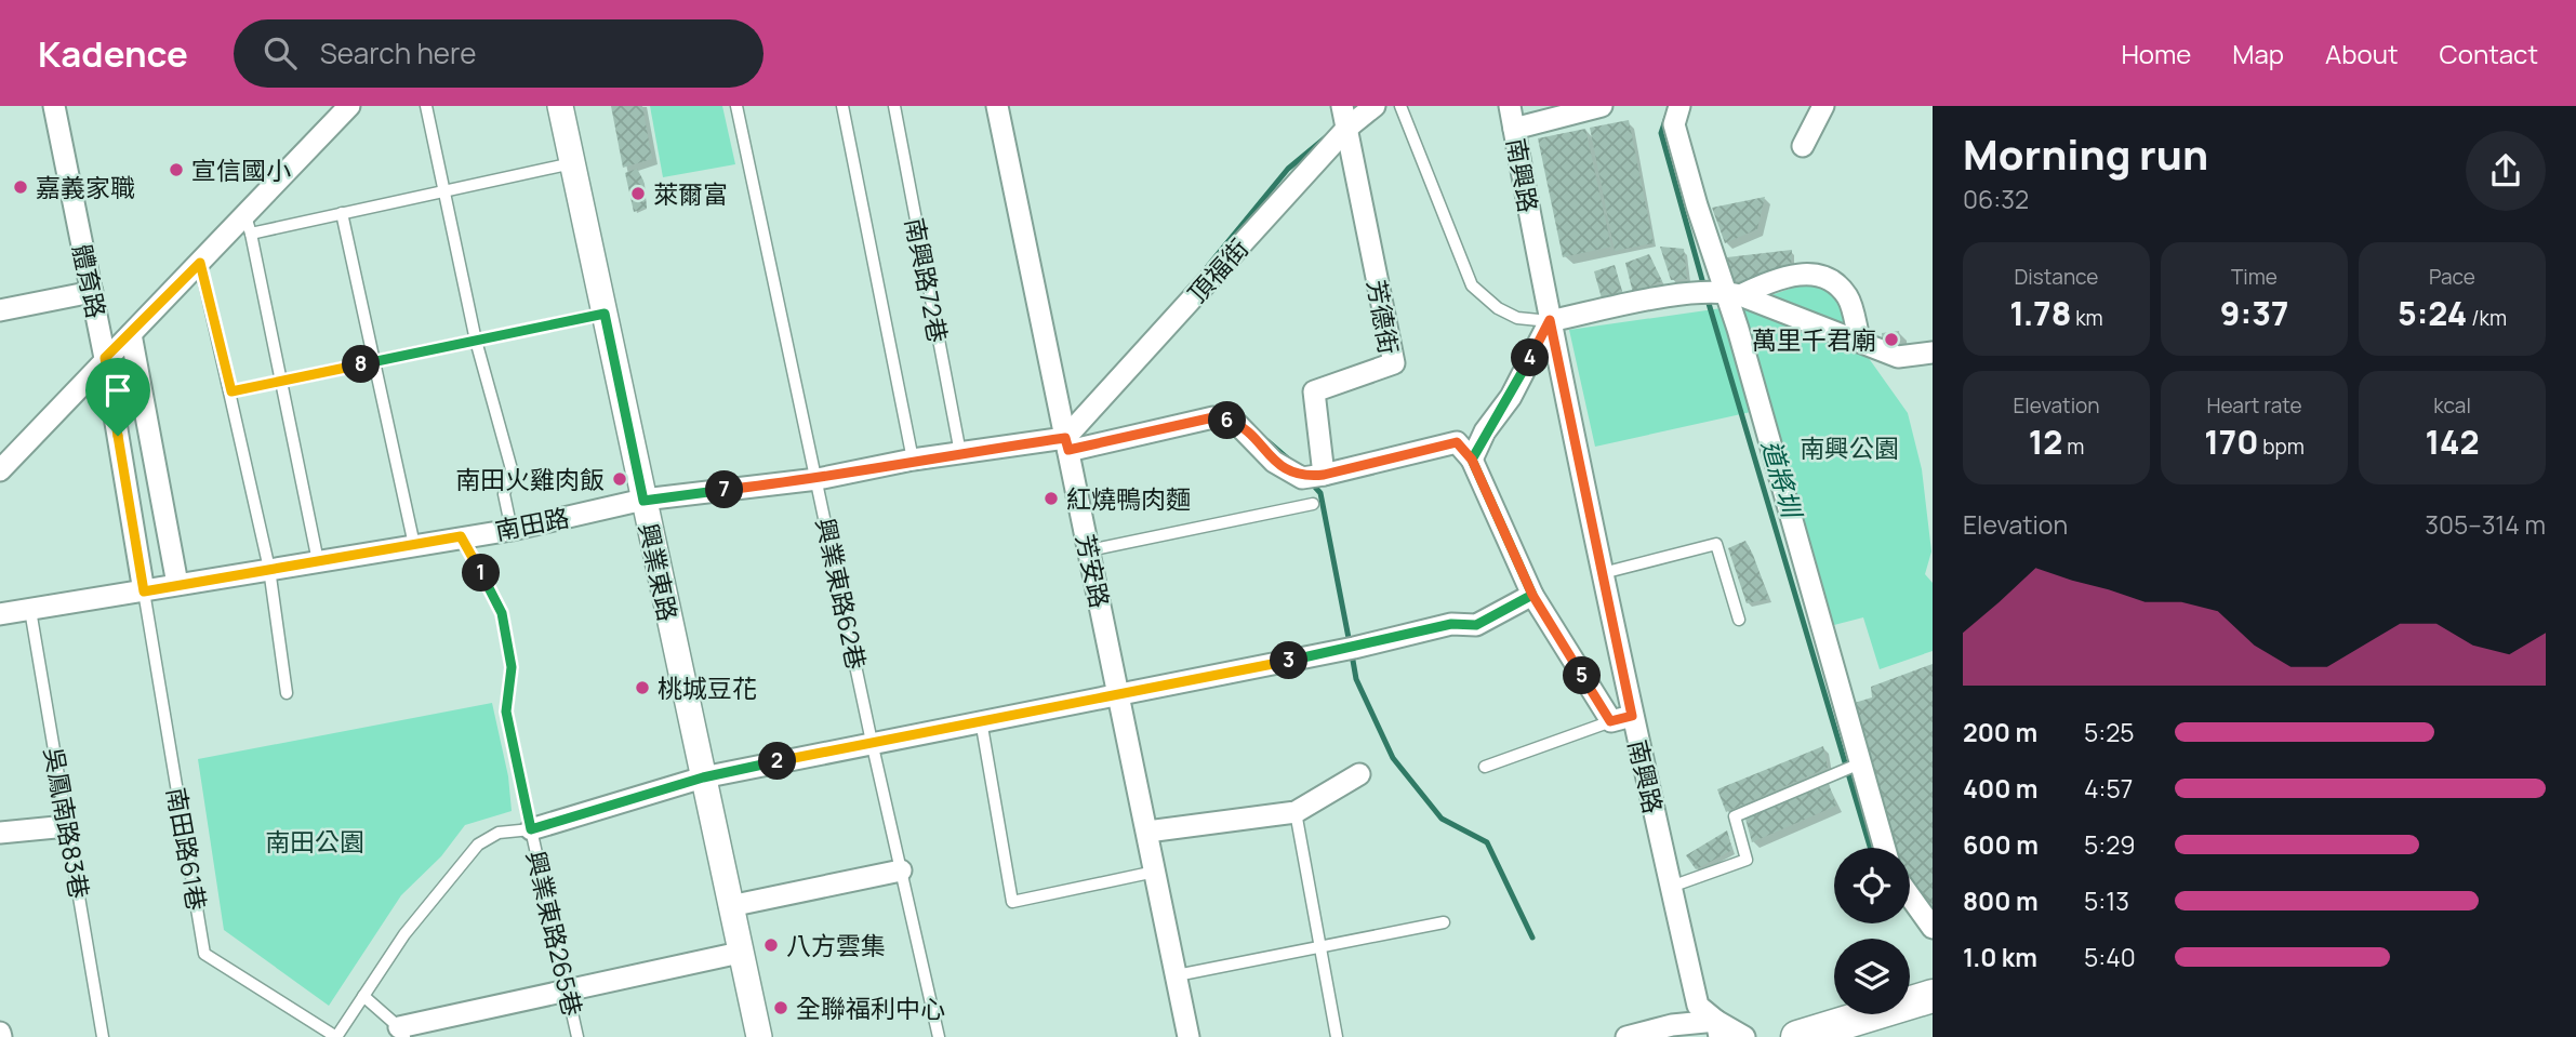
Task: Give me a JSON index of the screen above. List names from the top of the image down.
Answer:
{
  "streets": {
    "street": [
      "南興路",
      "頂福街",
      "體育路",
      "芳德街",
      "南田路",
      "芳安路",
      "興業東路"
    ],
    "lane": [
      "南興路72巷",
      "興業東路62巷",
      "吳鳳南路83巷",
      "南田路61巷",
      "興業東路265巷"
    ]
  },
  "crossings": [
    ["頂福街", "芳德街"],
    ["頂福街", "南田路"],
    ["頂福街", "芳安路"],
    ["南興路72巷", "南田路"],
    ["體育路", "南田路"],
    ["體育路", "南田路61巷"],
    ["芳德街", "南田路"],
    ["南田路", "芳安路"],
    ["南田路", "興業東路"],
    ["南田路", "興業東路62巷"],
    ["南田路", "吳鳳南路83巷"],
    ["南田路", "南田路61巷"],
    ["南田路", "興業東路265巷"]
  ],
  "water": ["道將圳"],
  "parks": ["南興公園", "南田公園"],
  "places": [
    "宣信國小",
    "嘉義家職",
    "萊爾富",
    "萬里千君廟",
    "南田火雞肉飯",
    "紅燒鴨肉麵",
    "桃城豆花",
    "八方雲集",
    "全聯福利中心"
  ],
  "page": {
    "header": "Kadence",
    "search": "Search here",
    "nav": [
      "Home",
      "Map",
      "About",
      "Contact"
    ],
    "heading": ["Morning run", "06:32"],
    "stats": [
      ["Distance", "1.78 km"],
      ["Time", "9:37"],
      ["Pace", "5:24 /km"],
      ["Elevation", "12 m"],
      ["Heart rate", "170 bpm"],
      ["kcal", "142"]
    ],
    "pins": [
      "4",
      "8",
      "6",
      "7",
      "1",
      "3",
      "5",
      "2"
    ],
    "chart": ["Elevation", "305–314 m"],
    "list": [
      {
        "name": "200 m",
        "note": "5:25"
      },
      {
        "name": "400 m",
        "note": "4:57"
      },
      {
        "name": "600 m",
        "note": "5:29"
      },
      {
        "name": "800 m",
        "note": "5:13"
      },
      {
        "name": "1.0 km",
        "note": "5:40"
      }
    ]
  }
}
